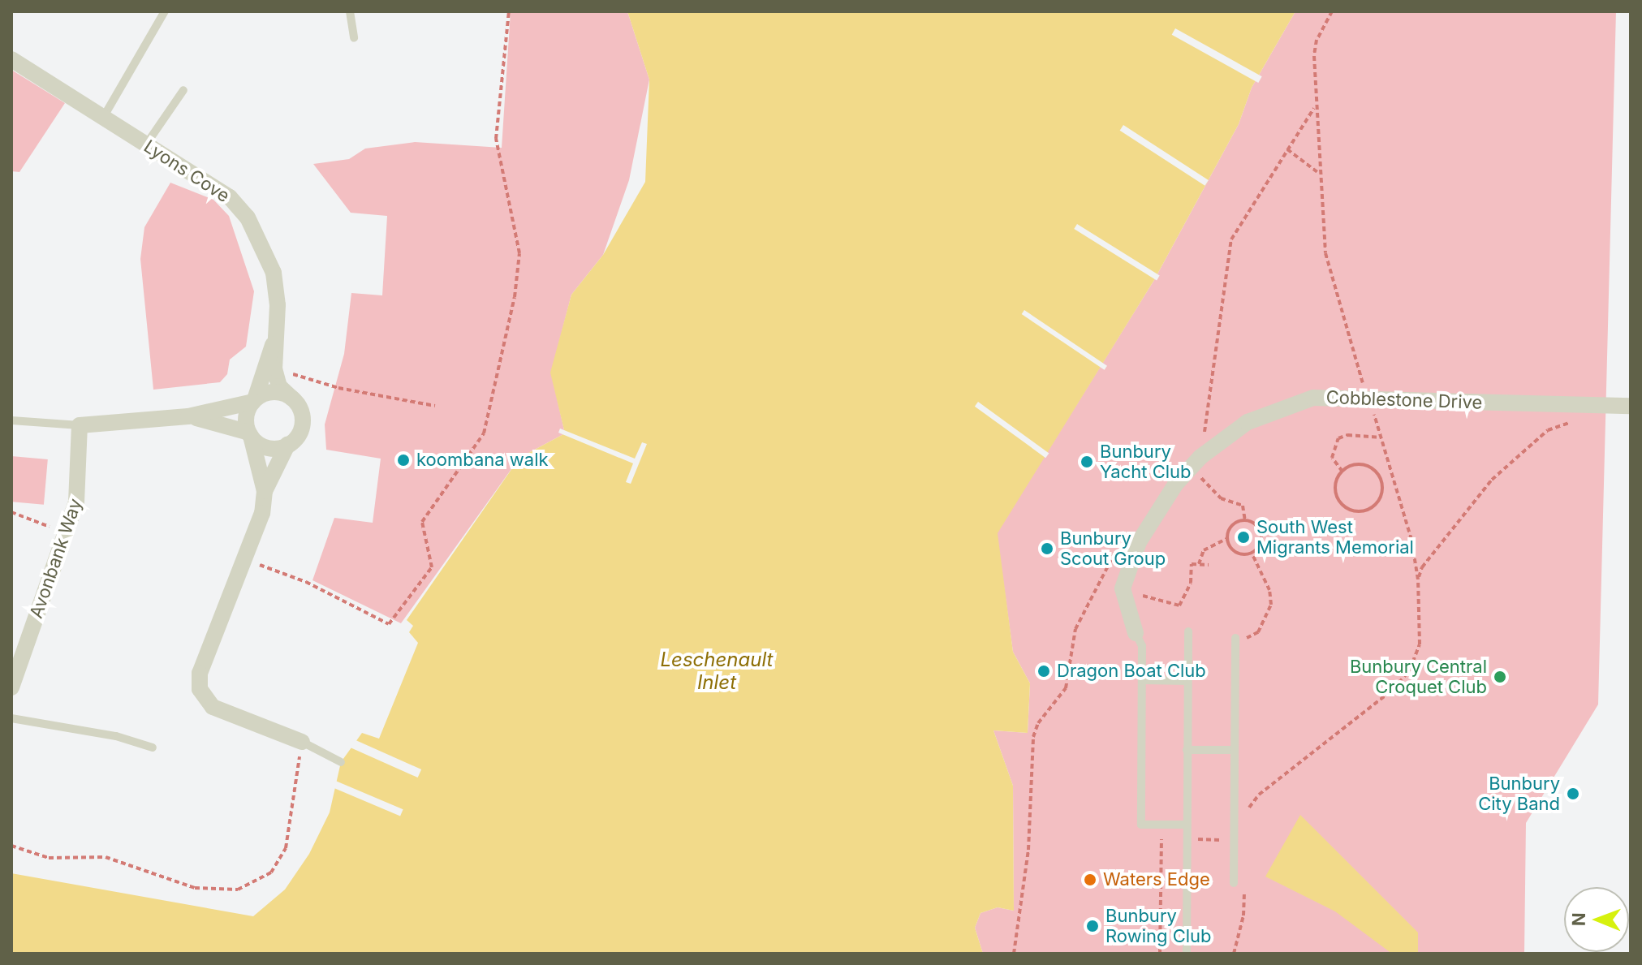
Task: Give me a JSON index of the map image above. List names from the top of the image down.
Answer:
{
  "streets": {
    "street": ["Lyons Cove", "Cobblestone Drive", "Avonbank Way"]
  },
  "water": ["Leschenault Inlet"],
  "places": [
    "koombana walk",
    "Bunbury Yacht Club",
    "South West Migrants Memorial",
    "Bunbury Scout Group",
    "Dragon Boat Club",
    "Bunbury Central Croquet Club",
    "Bunbury City Band",
    "Waters Edge",
    "Bunbury Rowing Club"
  ],
  "north": "left"
}
